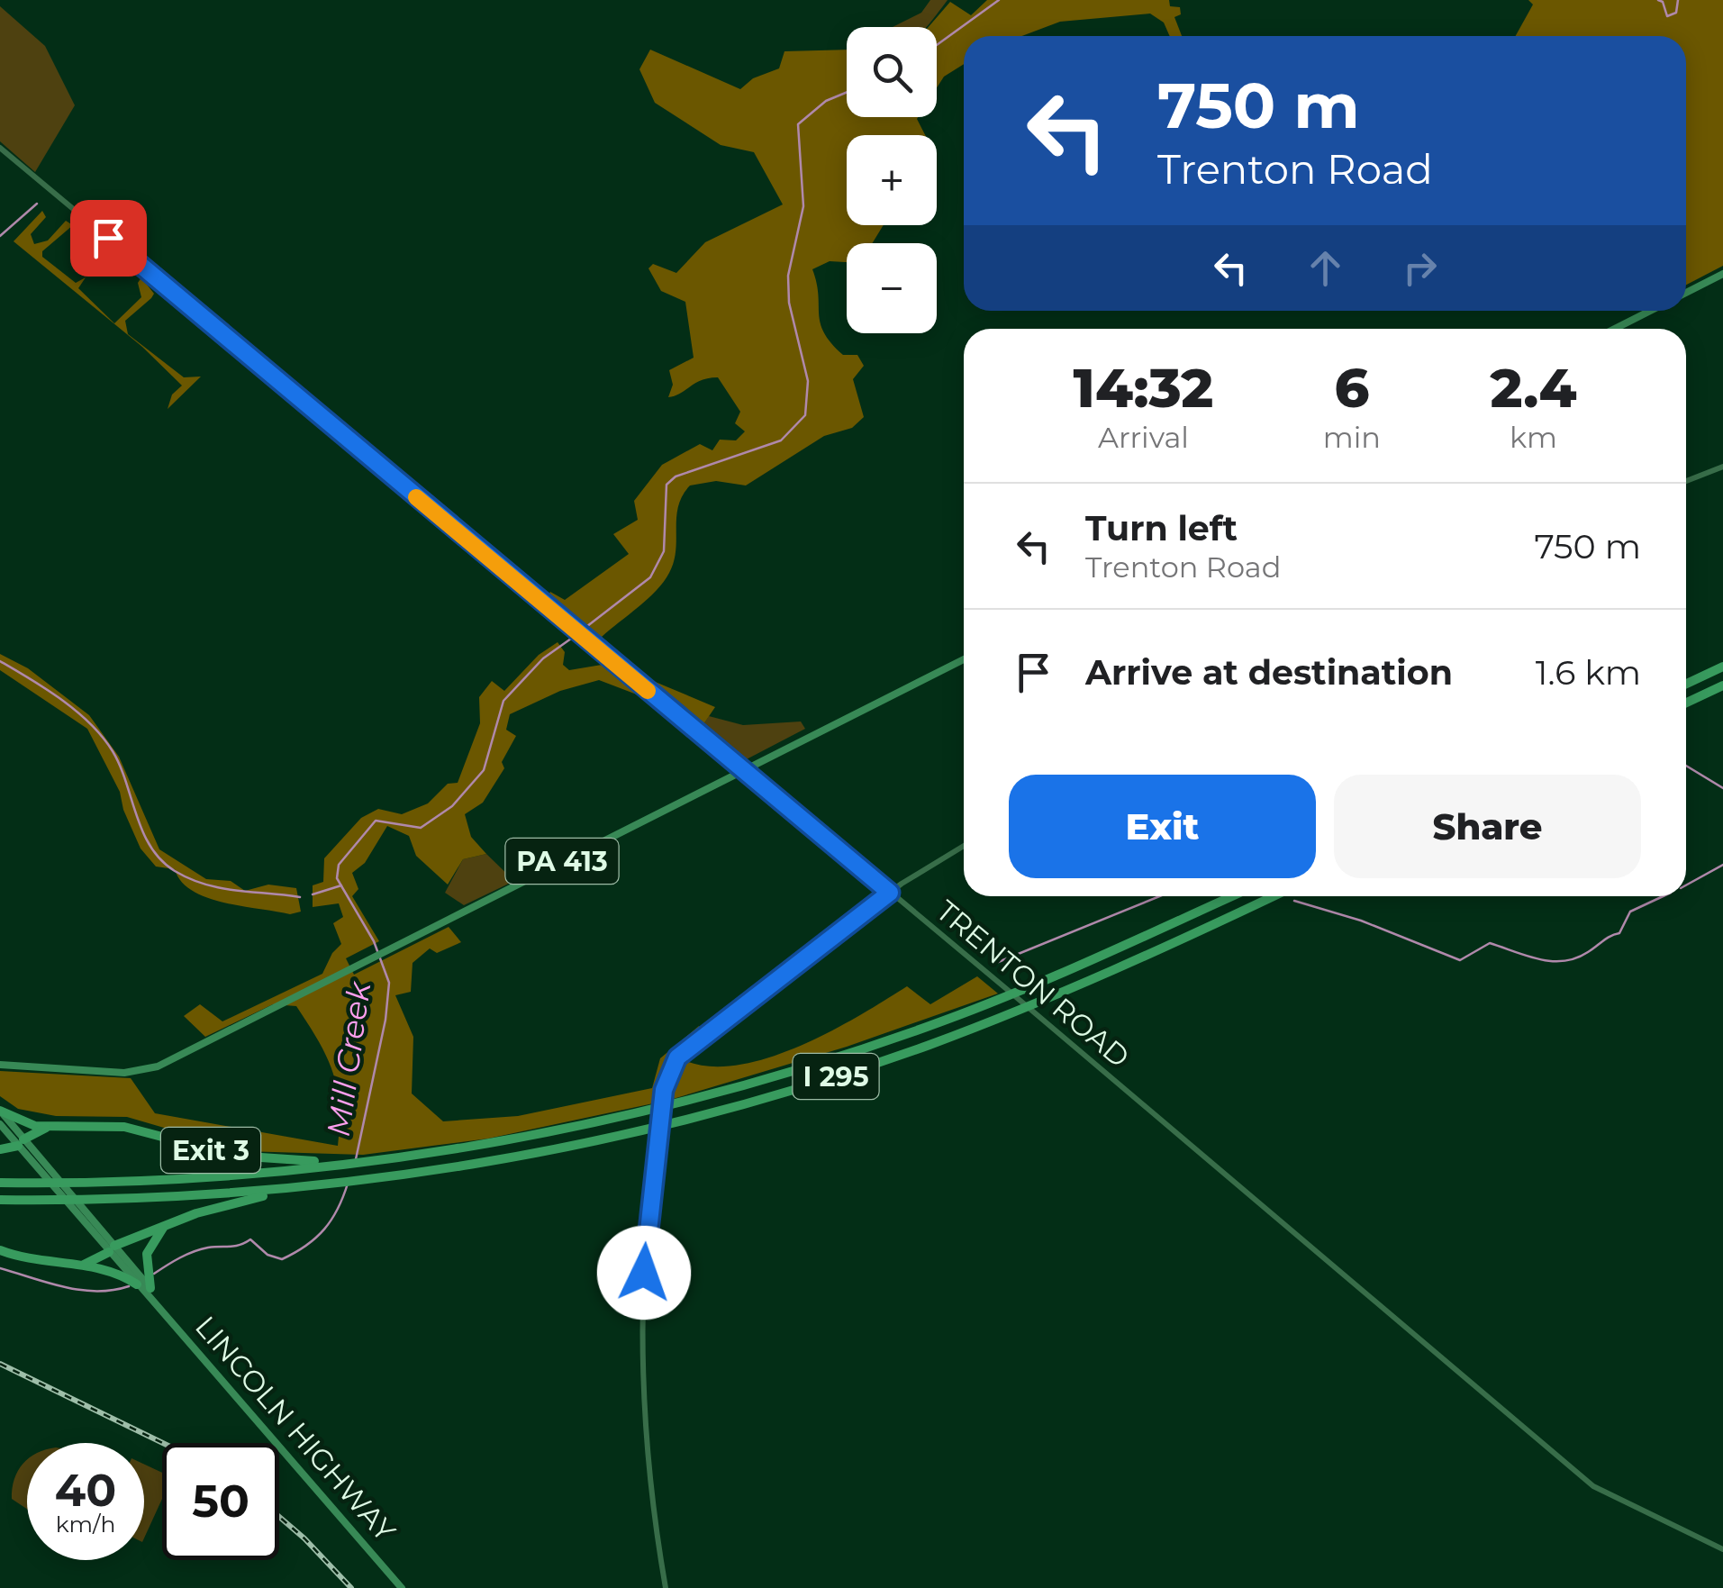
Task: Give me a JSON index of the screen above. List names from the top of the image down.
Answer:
{
  "streets": {
    "highway": ["I 295", "Exit 3"],
    "main road": ["PA 413", "TRENTON ROAD", "LINCOLN HIGHWAY"]
  },
  "crossings": [
    ["PA 413", "TRENTON ROAD"],
    ["I 295", "Exit 3"]
  ],
  "water": ["Mill Creek"],
  "page": {
    "map_buttons": ["+", "−"],
    "turn": ["750 m", "Trenton Road"],
    "eta": [
      "14:32",
      "Arrival",
      "6",
      "min",
      "2.4",
      "km"
    ],
    "list": [
      {
        "name": "Turn left",
        "note": "Trenton Road",
        "value": "750 m"
      },
      {
        "name": "Arrive at destination",
        "value": "1.6 km"
      }
    ],
    "buttons": ["Exit", "Share"],
    "speed": "40 km/h",
    "limit": "50"
  }
}
